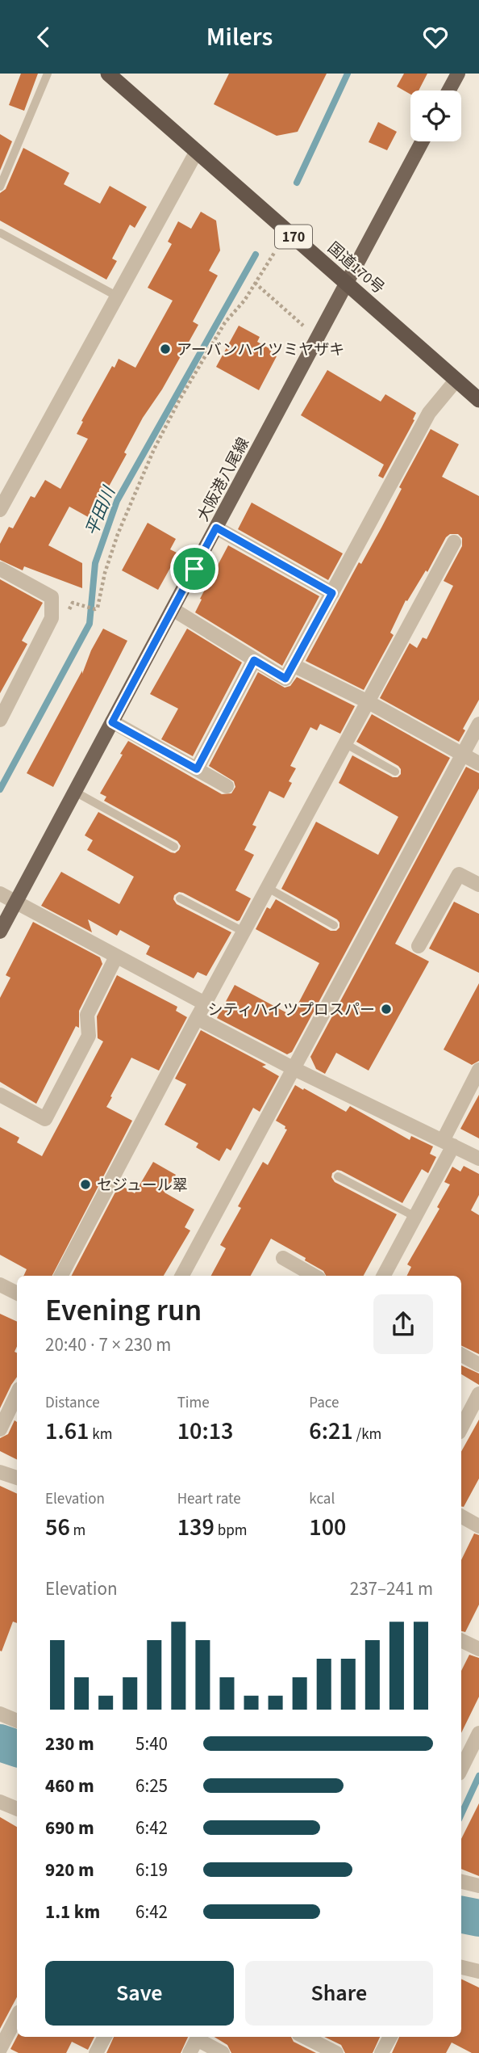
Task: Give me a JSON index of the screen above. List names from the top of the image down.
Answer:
{
  "streets": {
    "highway": ["170", "国道170号"],
    "main road": ["大阪港八尾線"]
  },
  "crossings": [
    ["国道170号", "大阪港八尾線"]
  ],
  "water": ["平田川"],
  "places": ["アーバンハイツミヤザキ", "シティハイツプロスパー", "セジュール翠"],
  "page": {
    "header": "Milers",
    "heading": ["Evening run", "20:40 · 7 × 230 m"],
    "stats": [
      ["Distance", "1.61 km"],
      ["Time", "10:13"],
      ["Pace", "6:21 /km"],
      ["Elevation", "56 m"],
      ["Heart rate", "139 bpm"],
      ["kcal", "100"]
    ],
    "chart": ["Elevation", "237–241 m"],
    "list": [
      {
        "name": "230 m",
        "note": "5:40"
      },
      {
        "name": "460 m",
        "note": "6:25"
      },
      {
        "name": "690 m",
        "note": "6:42"
      },
      {
        "name": "920 m",
        "note": "6:19"
      },
      {
        "name": "1.1 km",
        "note": "6:42"
      }
    ],
    "buttons": ["Save", "Share"]
  }
}
